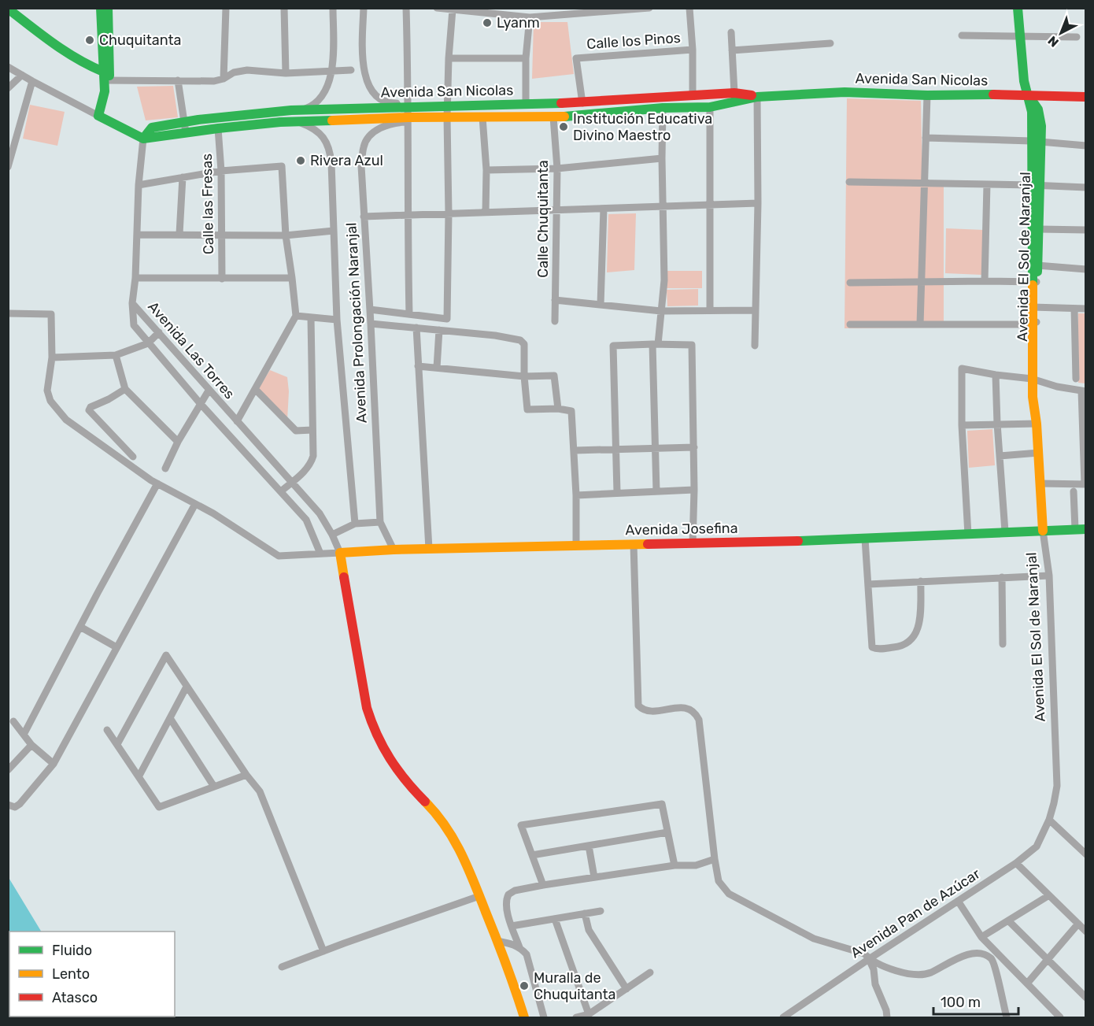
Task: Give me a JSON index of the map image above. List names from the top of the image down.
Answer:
{
  "streets": {
    "street": [
      "Calle los Pinos",
      "Avenida San Nicolas",
      "Calle las Fresas",
      "Calle Chuquitanta",
      "Avenida El Sol de Naranjal",
      "Avenida Prolongación Naranjal",
      "Avenida Las Torres",
      "Avenida Josefina",
      "Avenida Pan de Azúcar"
    ]
  },
  "crossings": [
    ["Calle los Pinos", "Avenida San Nicolas"],
    ["Avenida San Nicolas", "Calle las Fresas"],
    ["Avenida San Nicolas", "Calle Chuquitanta"],
    ["Avenida San Nicolas", "Avenida El Sol de Naranjal"],
    ["Avenida San Nicolas", "Avenida Prolongación Naranjal"],
    ["Avenida El Sol de Naranjal", "Avenida Josefina"],
    ["Avenida El Sol de Naranjal", "Avenida Pan de Azúcar"],
    ["Avenida Prolongación Naranjal", "Avenida Josefina"],
    ["Avenida Las Torres", "Avenida Josefina"]
  ],
  "places": [
    "Lyanm",
    "Chuquitanta",
    "Institución Educativa Divino Maestro",
    "Rivera Azul",
    "Muralla de Chuquitanta"
  ],
  "legend": ["Fluido", "Lento", "Atasco"],
  "scale_bar": "100 m",
  "north": "bottom left"
}
